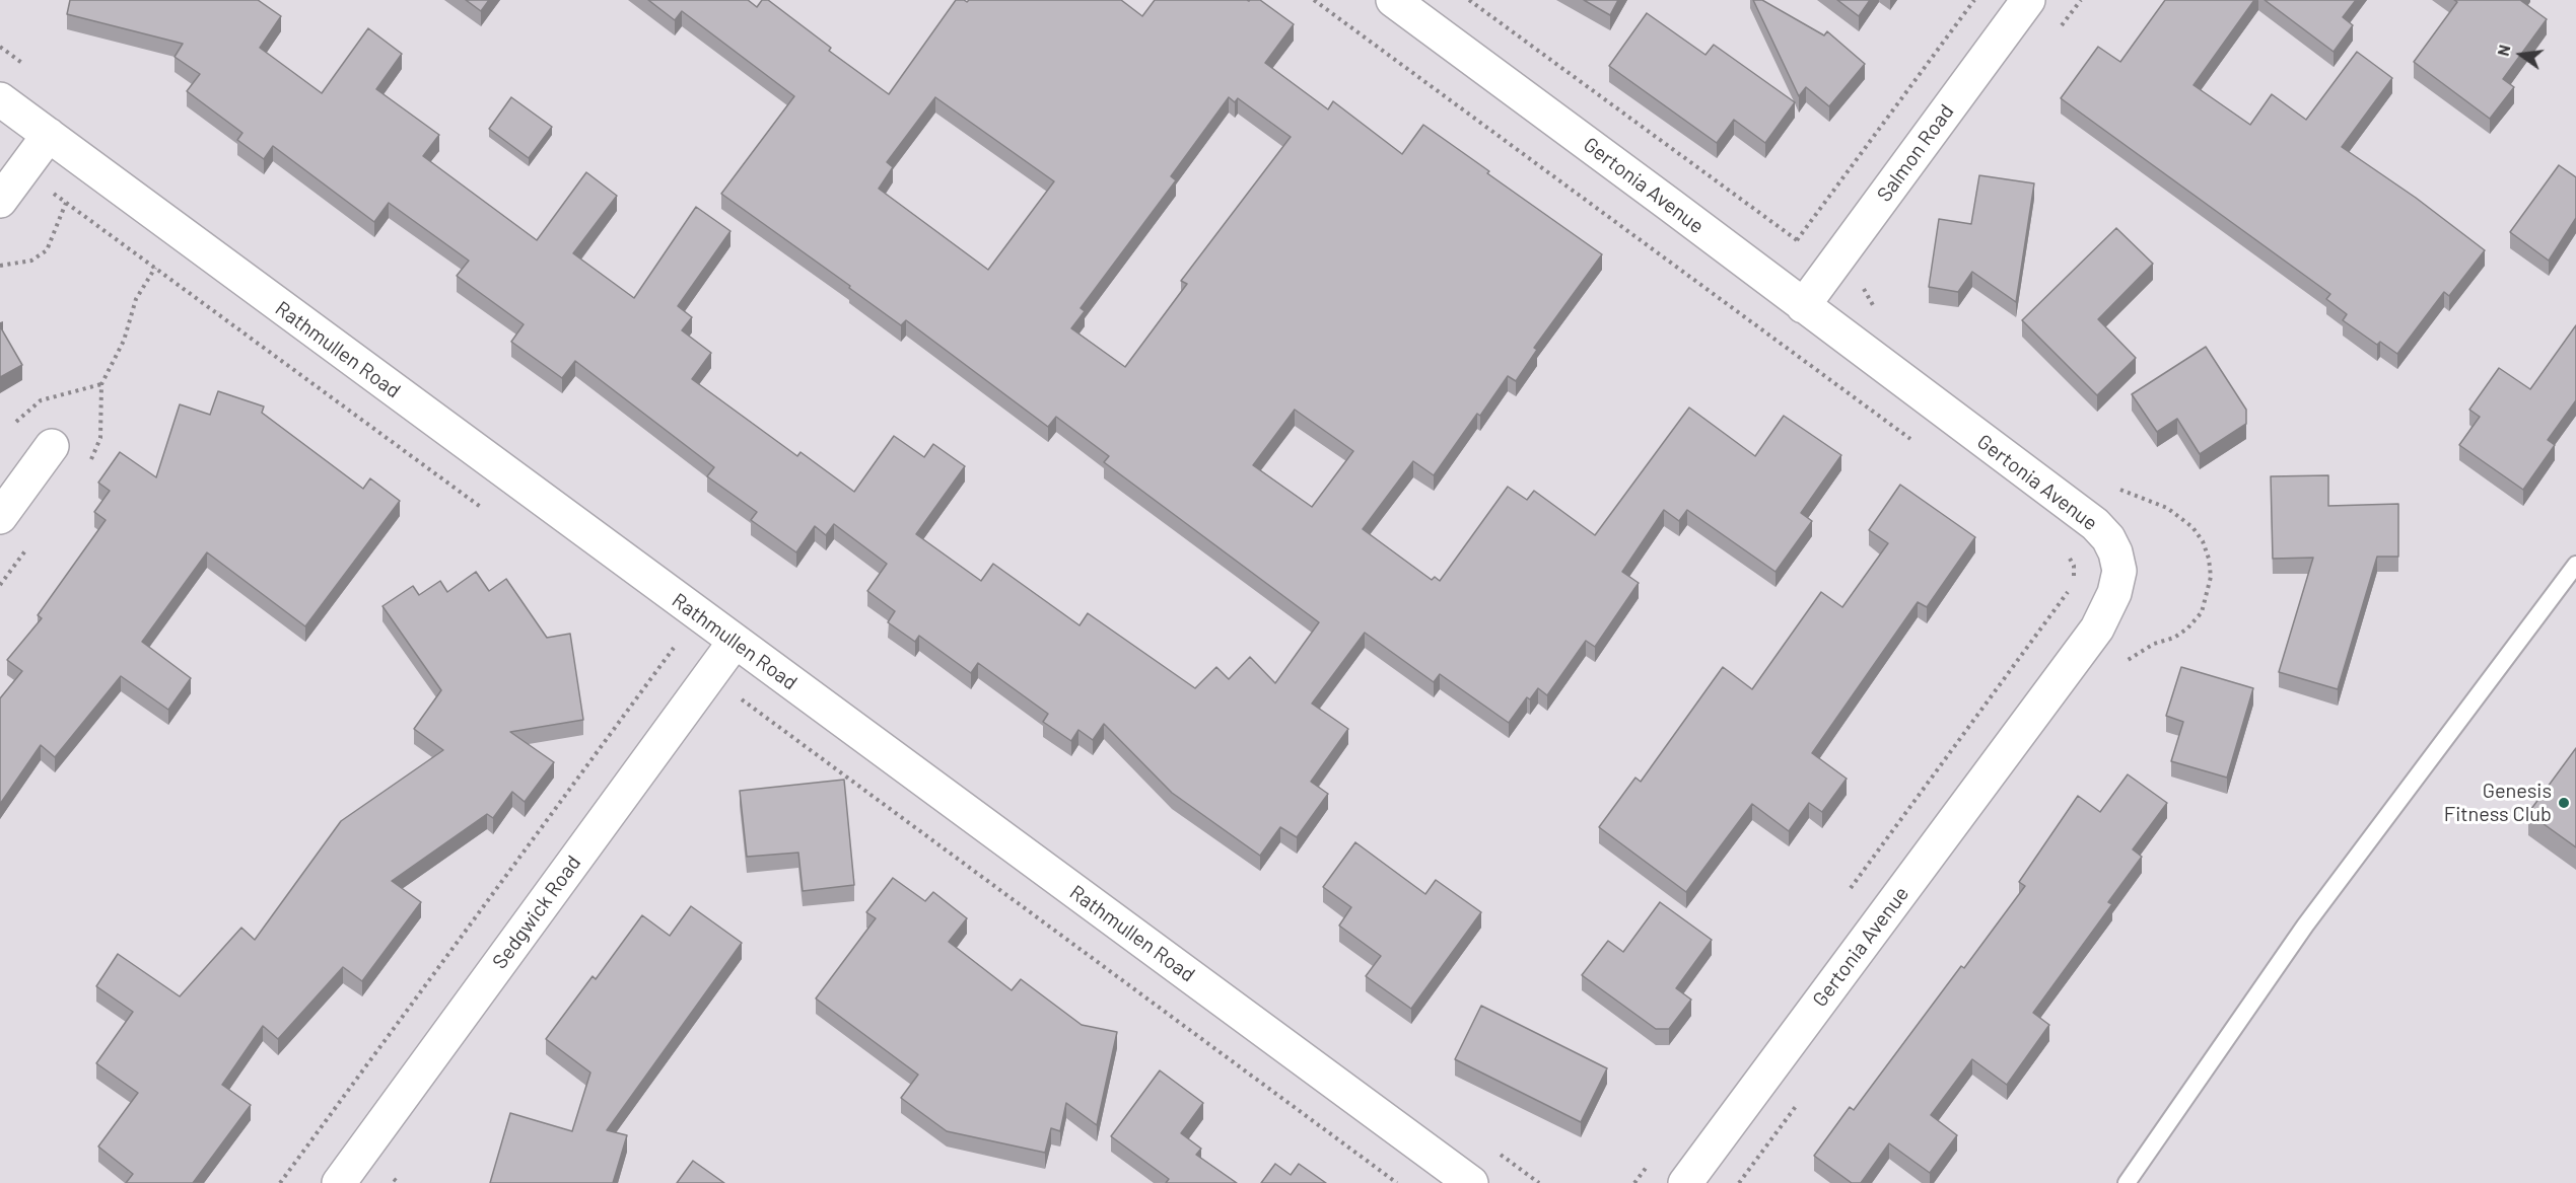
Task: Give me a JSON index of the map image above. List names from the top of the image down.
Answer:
{
  "streets": {
    "street": [
      "Salmon Road",
      "Gertonia Avenue",
      "Rathmullen Road",
      "Sedgwick Road"
    ]
  },
  "crossings": [
    ["Salmon Road", "Gertonia Avenue"],
    ["Rathmullen Road", "Sedgwick Road"]
  ],
  "places": ["Genesis Fitness Club"],
  "north": "left"
}
